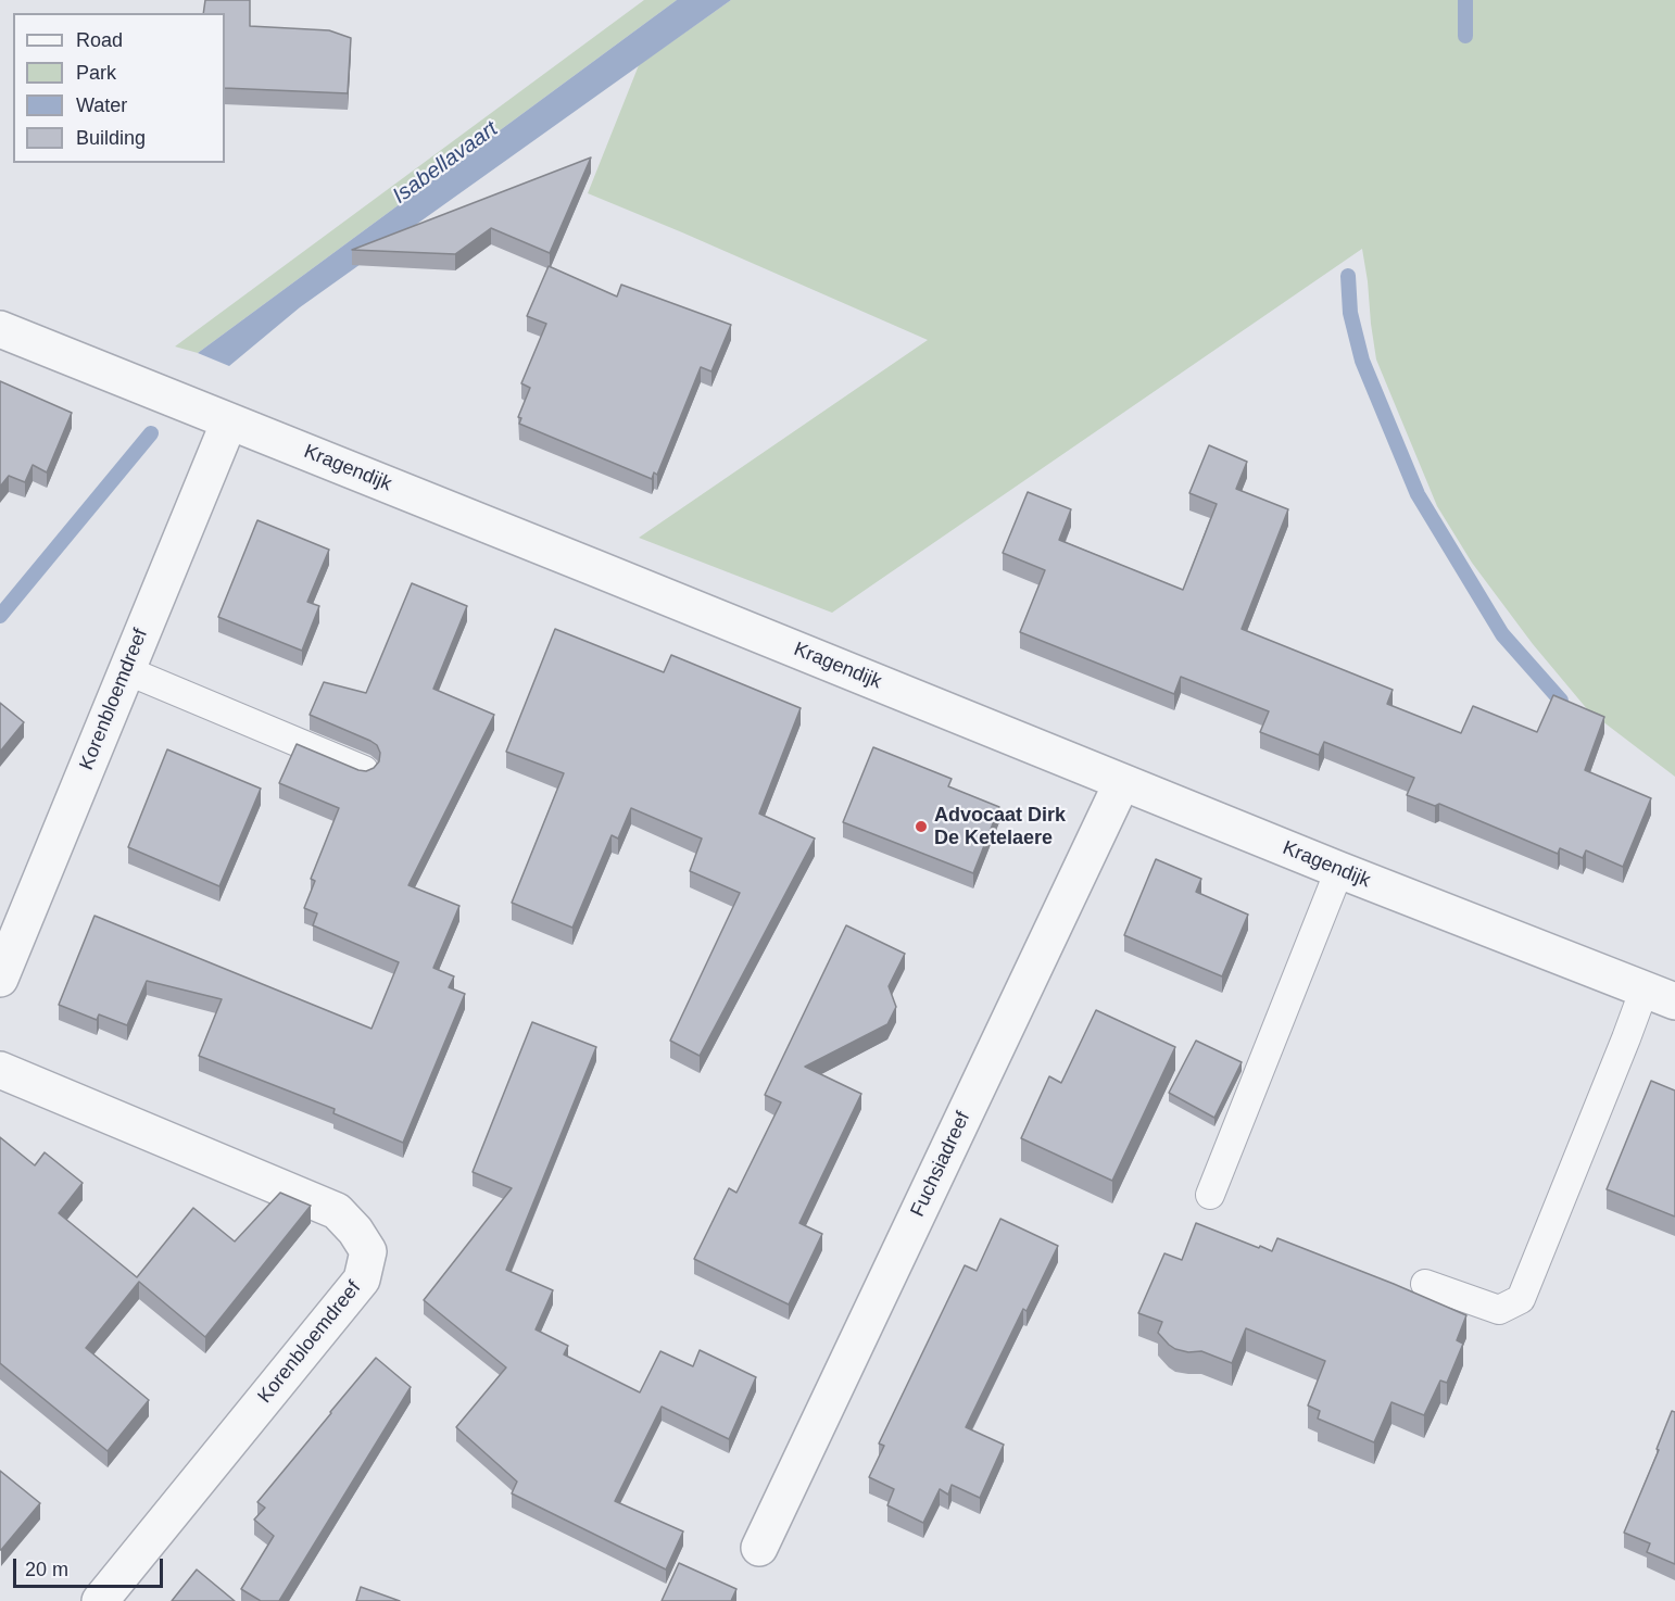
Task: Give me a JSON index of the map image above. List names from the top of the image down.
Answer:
{
  "streets": {
    "street": ["Kragendijk", "Korenbloemdreef", "Fuchsiadreef"]
  },
  "crossings": [
    ["Kragendijk", "Korenbloemdreef"],
    ["Kragendijk", "Fuchsiadreef"]
  ],
  "water": ["Isabellavaart"],
  "places": ["Advocaat Dirk De Ketelaere"],
  "legend": [
    "Road",
    "Park",
    "Water",
    "Building"
  ],
  "scale_bar": "20 m"
}
